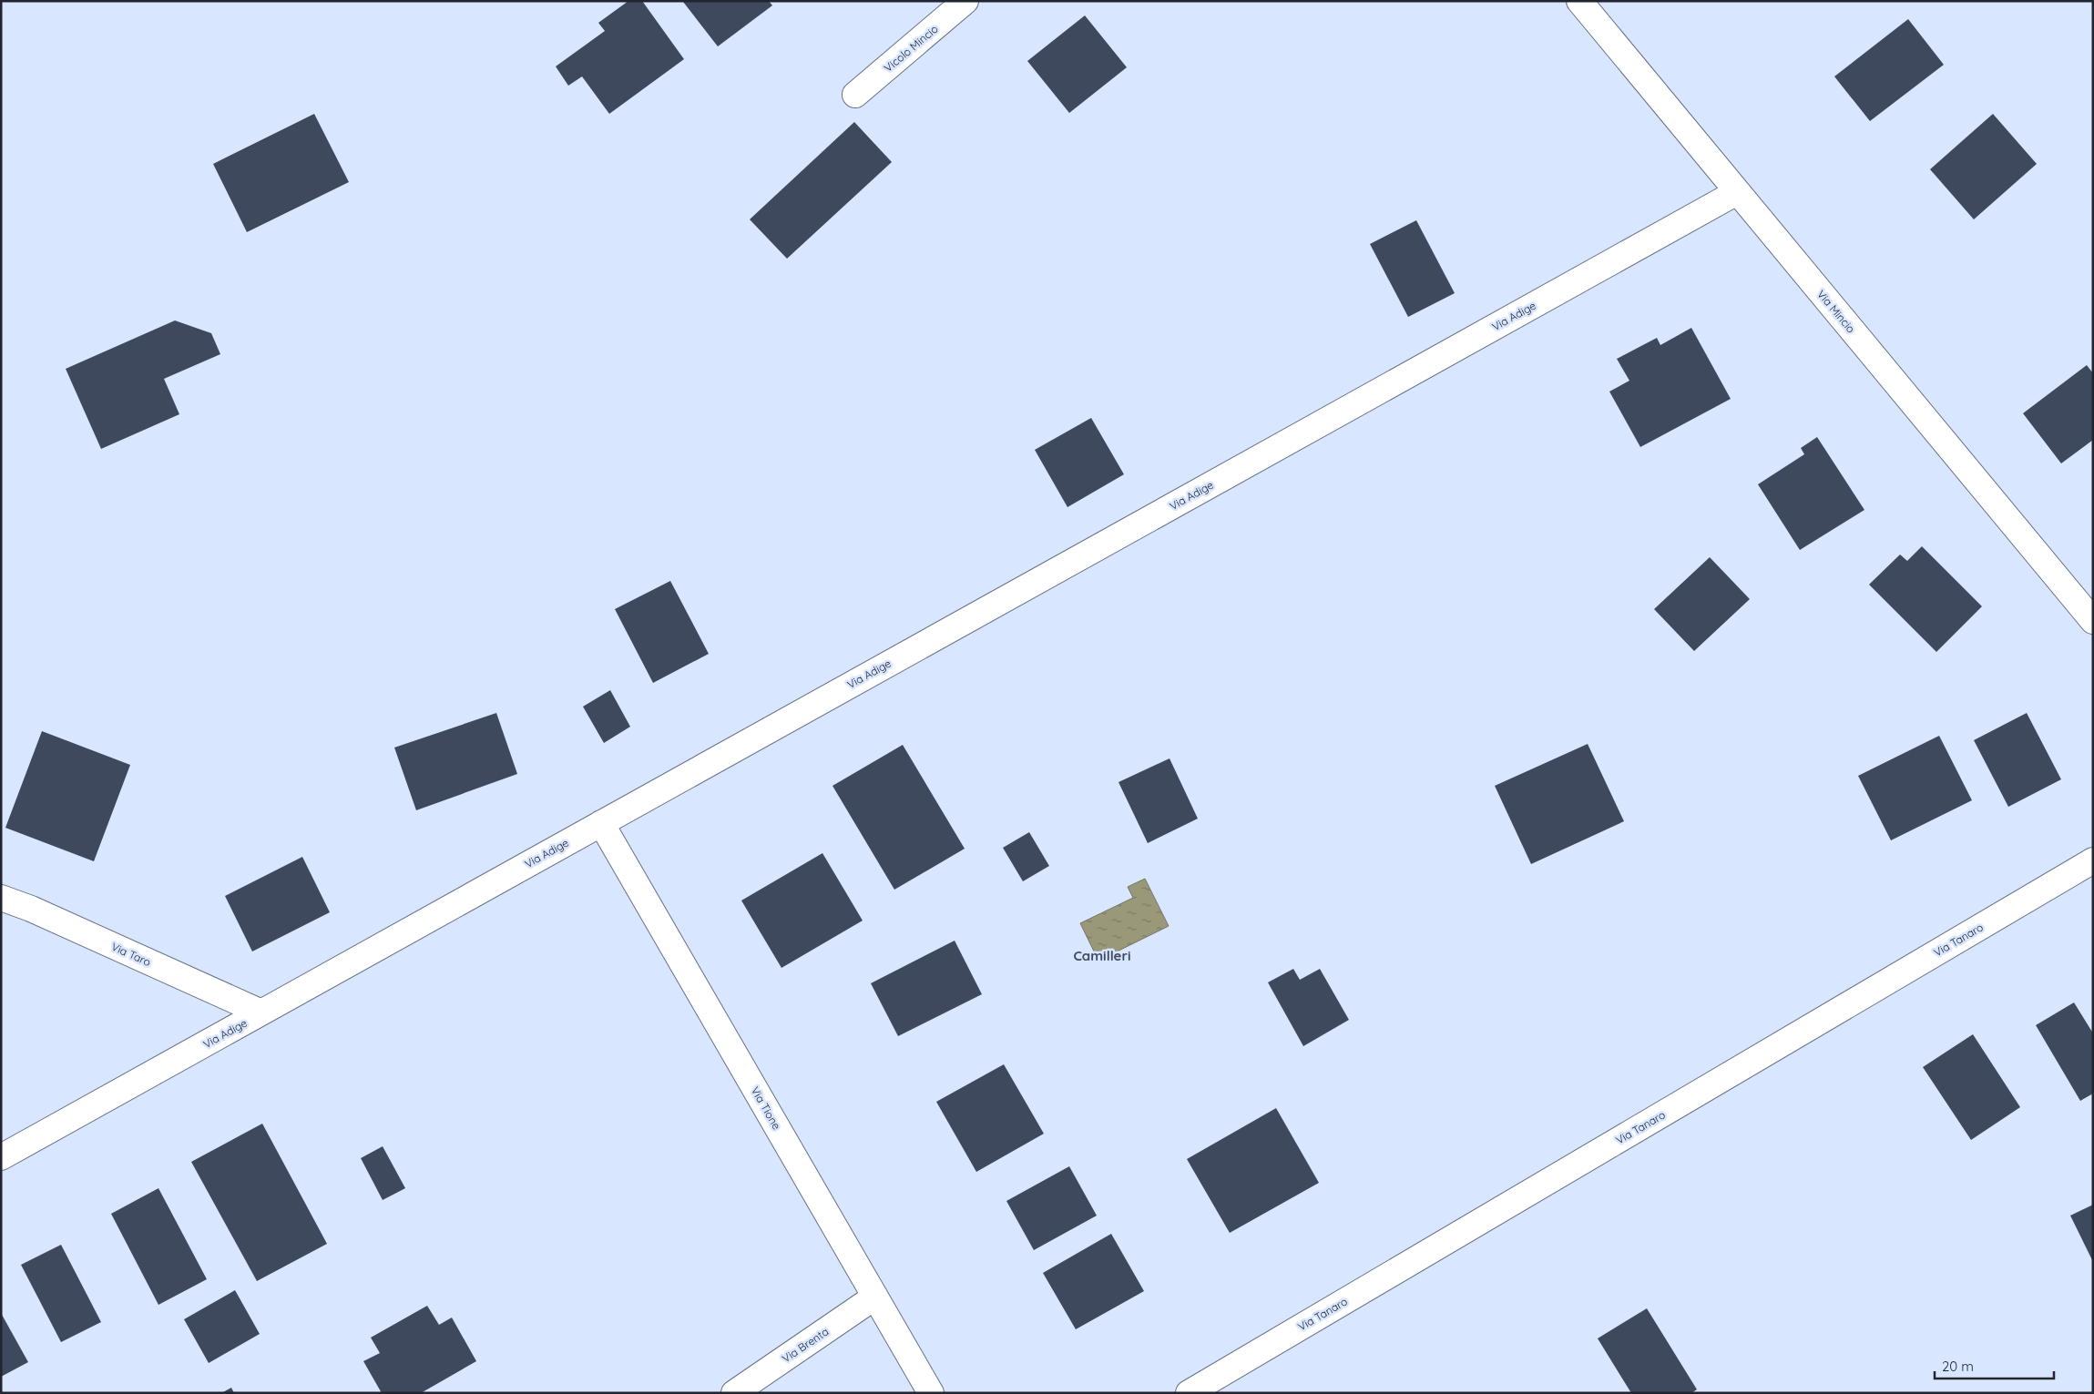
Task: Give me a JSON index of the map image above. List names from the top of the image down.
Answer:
{
  "streets": {
    "street": [
      "Vicolo Mincio",
      "Via Mincio",
      "Via Adige",
      "Via Tanaro",
      "Via Taro",
      "Via Tione",
      "Via Brenta"
    ]
  },
  "crossings": [
    ["Via Mincio", "Via Adige"],
    ["Via Adige", "Via Taro"],
    ["Via Adige", "Via Tione"],
    ["Via Tione", "Via Brenta"]
  ],
  "districts": ["Camilleri"],
  "scale_bar": "20 m"
}
